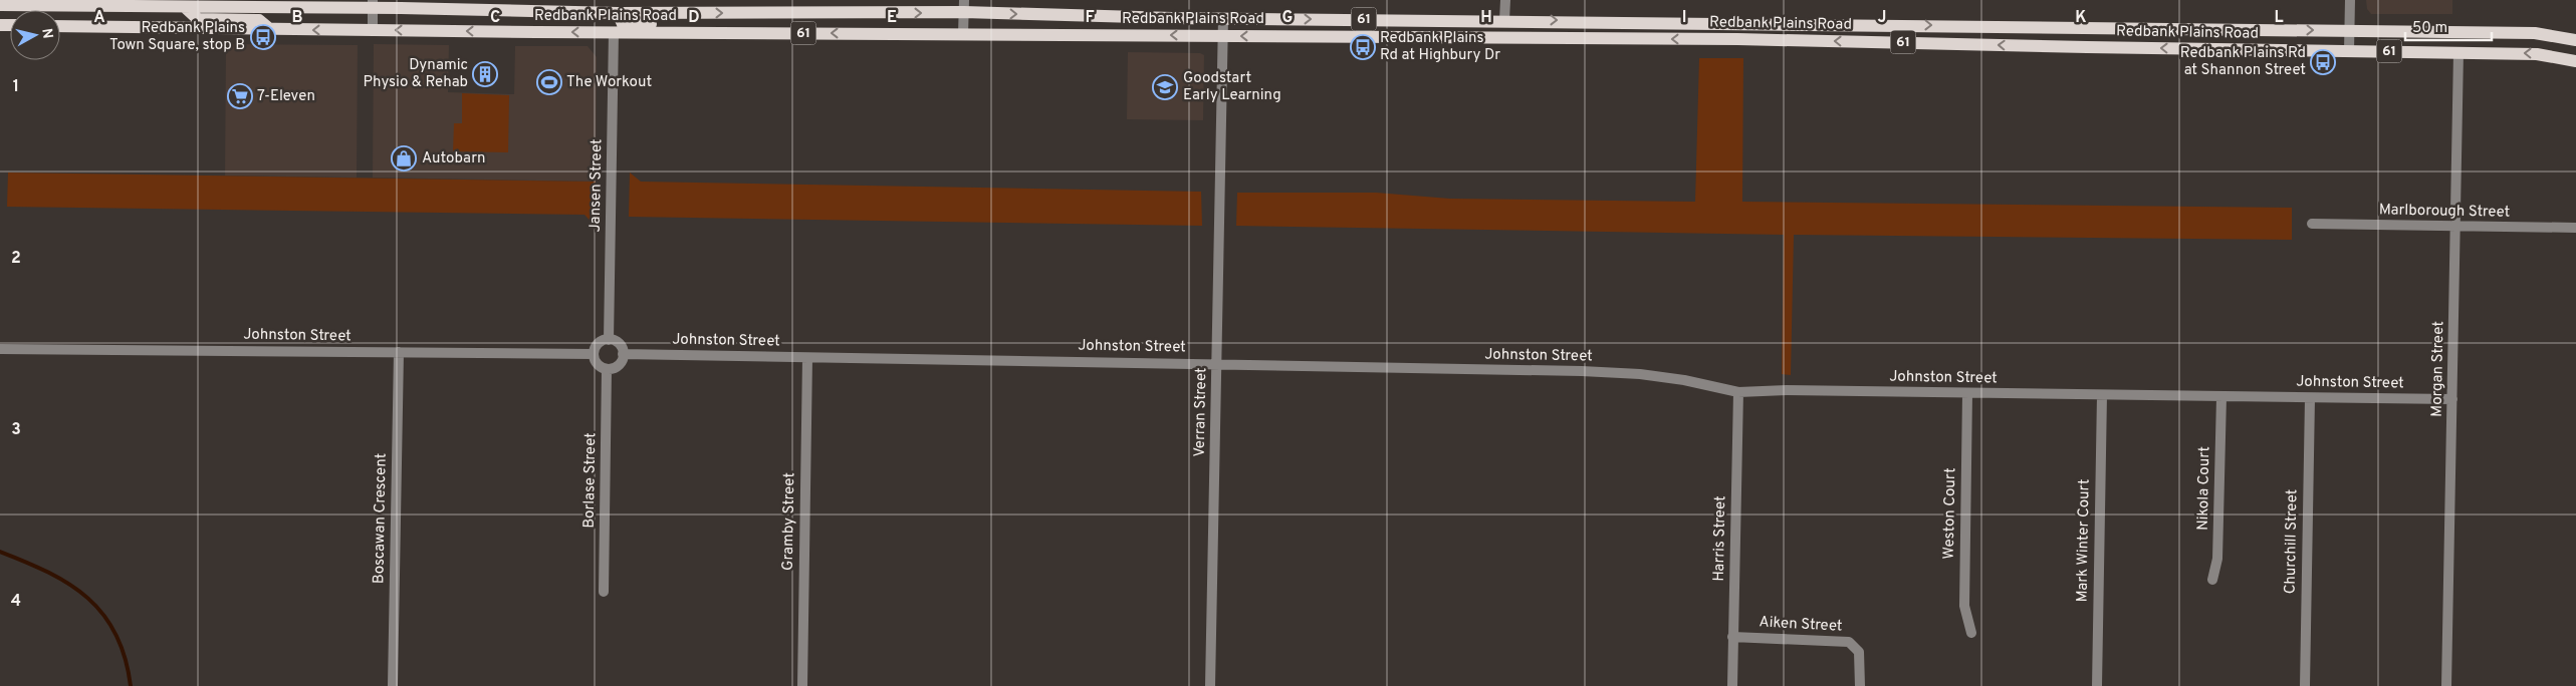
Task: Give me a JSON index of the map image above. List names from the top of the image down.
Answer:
{
  "streets": {
    "main road": ["Redbank Plains Road", "61"],
    "street": [
      "Jansen Street",
      "Marlborough Street",
      "Johnston Street",
      "Morgan Street",
      "Verran Street",
      "Borlase Street",
      "Nikola Court",
      "Weston Court",
      "Boscawan Crescent",
      "Gramby Street",
      "Harris Street",
      "Mark Winter Court",
      "Churchill Street",
      "Aiken Street"
    ]
  },
  "crossings": [
    ["Redbank Plains Road", "Jansen Street"],
    ["Redbank Plains Road", "Morgan Street"],
    ["Redbank Plains Road", "Verran Street"],
    ["Jansen Street", "Johnston Street"],
    ["Jansen Street", "Borlase Street"],
    ["Marlborough Street", "Morgan Street"],
    ["Johnston Street", "Morgan Street"],
    ["Johnston Street", "Verran Street"],
    ["Johnston Street", "Borlase Street"],
    ["Johnston Street", "Nikola Court"],
    ["Johnston Street", "Weston Court"],
    ["Johnston Street", "Boscawan Crescent"],
    ["Johnston Street", "Gramby Street"],
    ["Johnston Street", "Harris Street"],
    ["Johnston Street", "Mark Winter Court"],
    ["Johnston Street", "Churchill Street"],
    ["Harris Street", "Aiken Street"]
  ],
  "places": {
    "bus stop": ["Redbank Plains Town Square, stop B", "Redbank Plains Rd at Highbury Dr", "Redbank Plains Rd at Shannon Street"],
    "building": ["Dynamic Physio & Rehab"],
    "sports": ["The Workout"],
    "school or university": ["Goodstart Early Learning"],
    "supermarket": ["7-Eleven"],
    "shop": ["Autobarn"]
  },
  "scale_bar": "50 m",
  "north": "right",
  "grid": {
    "columns": [
      "A",
      "B",
      "C",
      "D",
      "E",
      "F",
      "G",
      "H",
      "I",
      "J",
      "K",
      "L"
    ],
    "rows": [
      "1",
      "2",
      "3",
      "4"
    ]
  }
}
